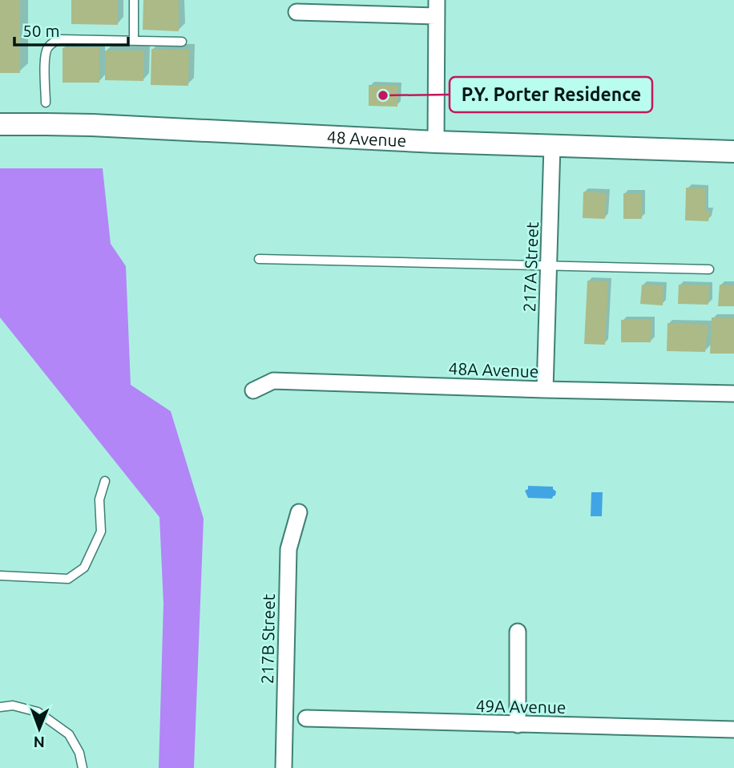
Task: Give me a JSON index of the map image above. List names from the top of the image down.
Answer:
{
  "streets": {
    "main road": ["48 Avenue"],
    "street": [
      "217A Street",
      "48A Avenue",
      "217B Street",
      "49A Avenue"
    ]
  },
  "crossings": [
    ["48 Avenue", "217A Street"],
    ["217A Street", "48A Avenue"]
  ],
  "places": ["P.Y. Porter Residence"],
  "scale_bar": "50 m",
  "north": "bottom"
}
